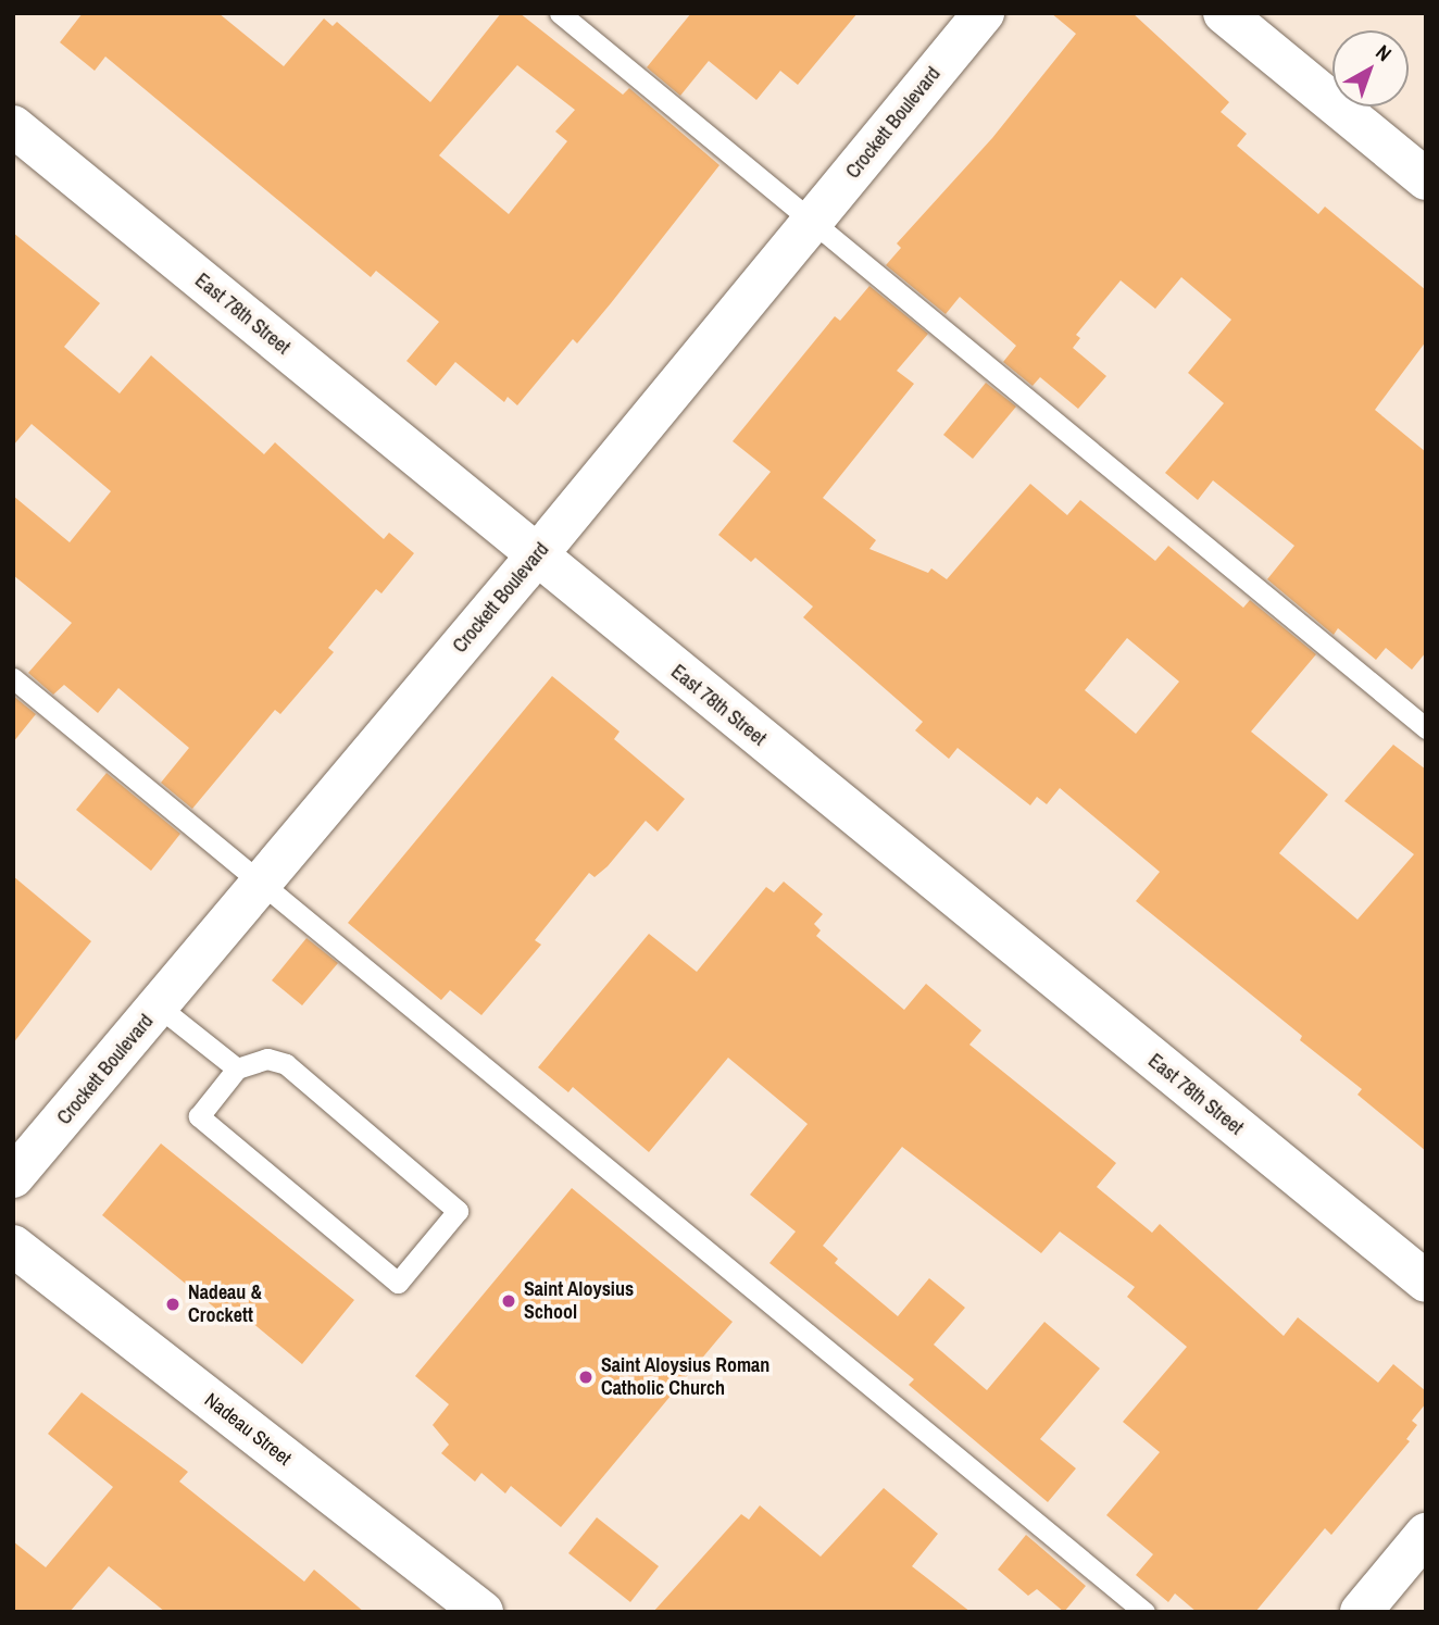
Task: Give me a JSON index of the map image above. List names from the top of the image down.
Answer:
{
  "streets": {
    "street": ["Crockett Boulevard", "East 78th Street", "Nadeau Street"]
  },
  "crossings": [
    ["Crockett Boulevard", "East 78th Street"]
  ],
  "places": ["Saint Aloysius School", "Nadeau & Crockett", "Saint Aloysius Roman Catholic Church"],
  "north": "top right"
}
